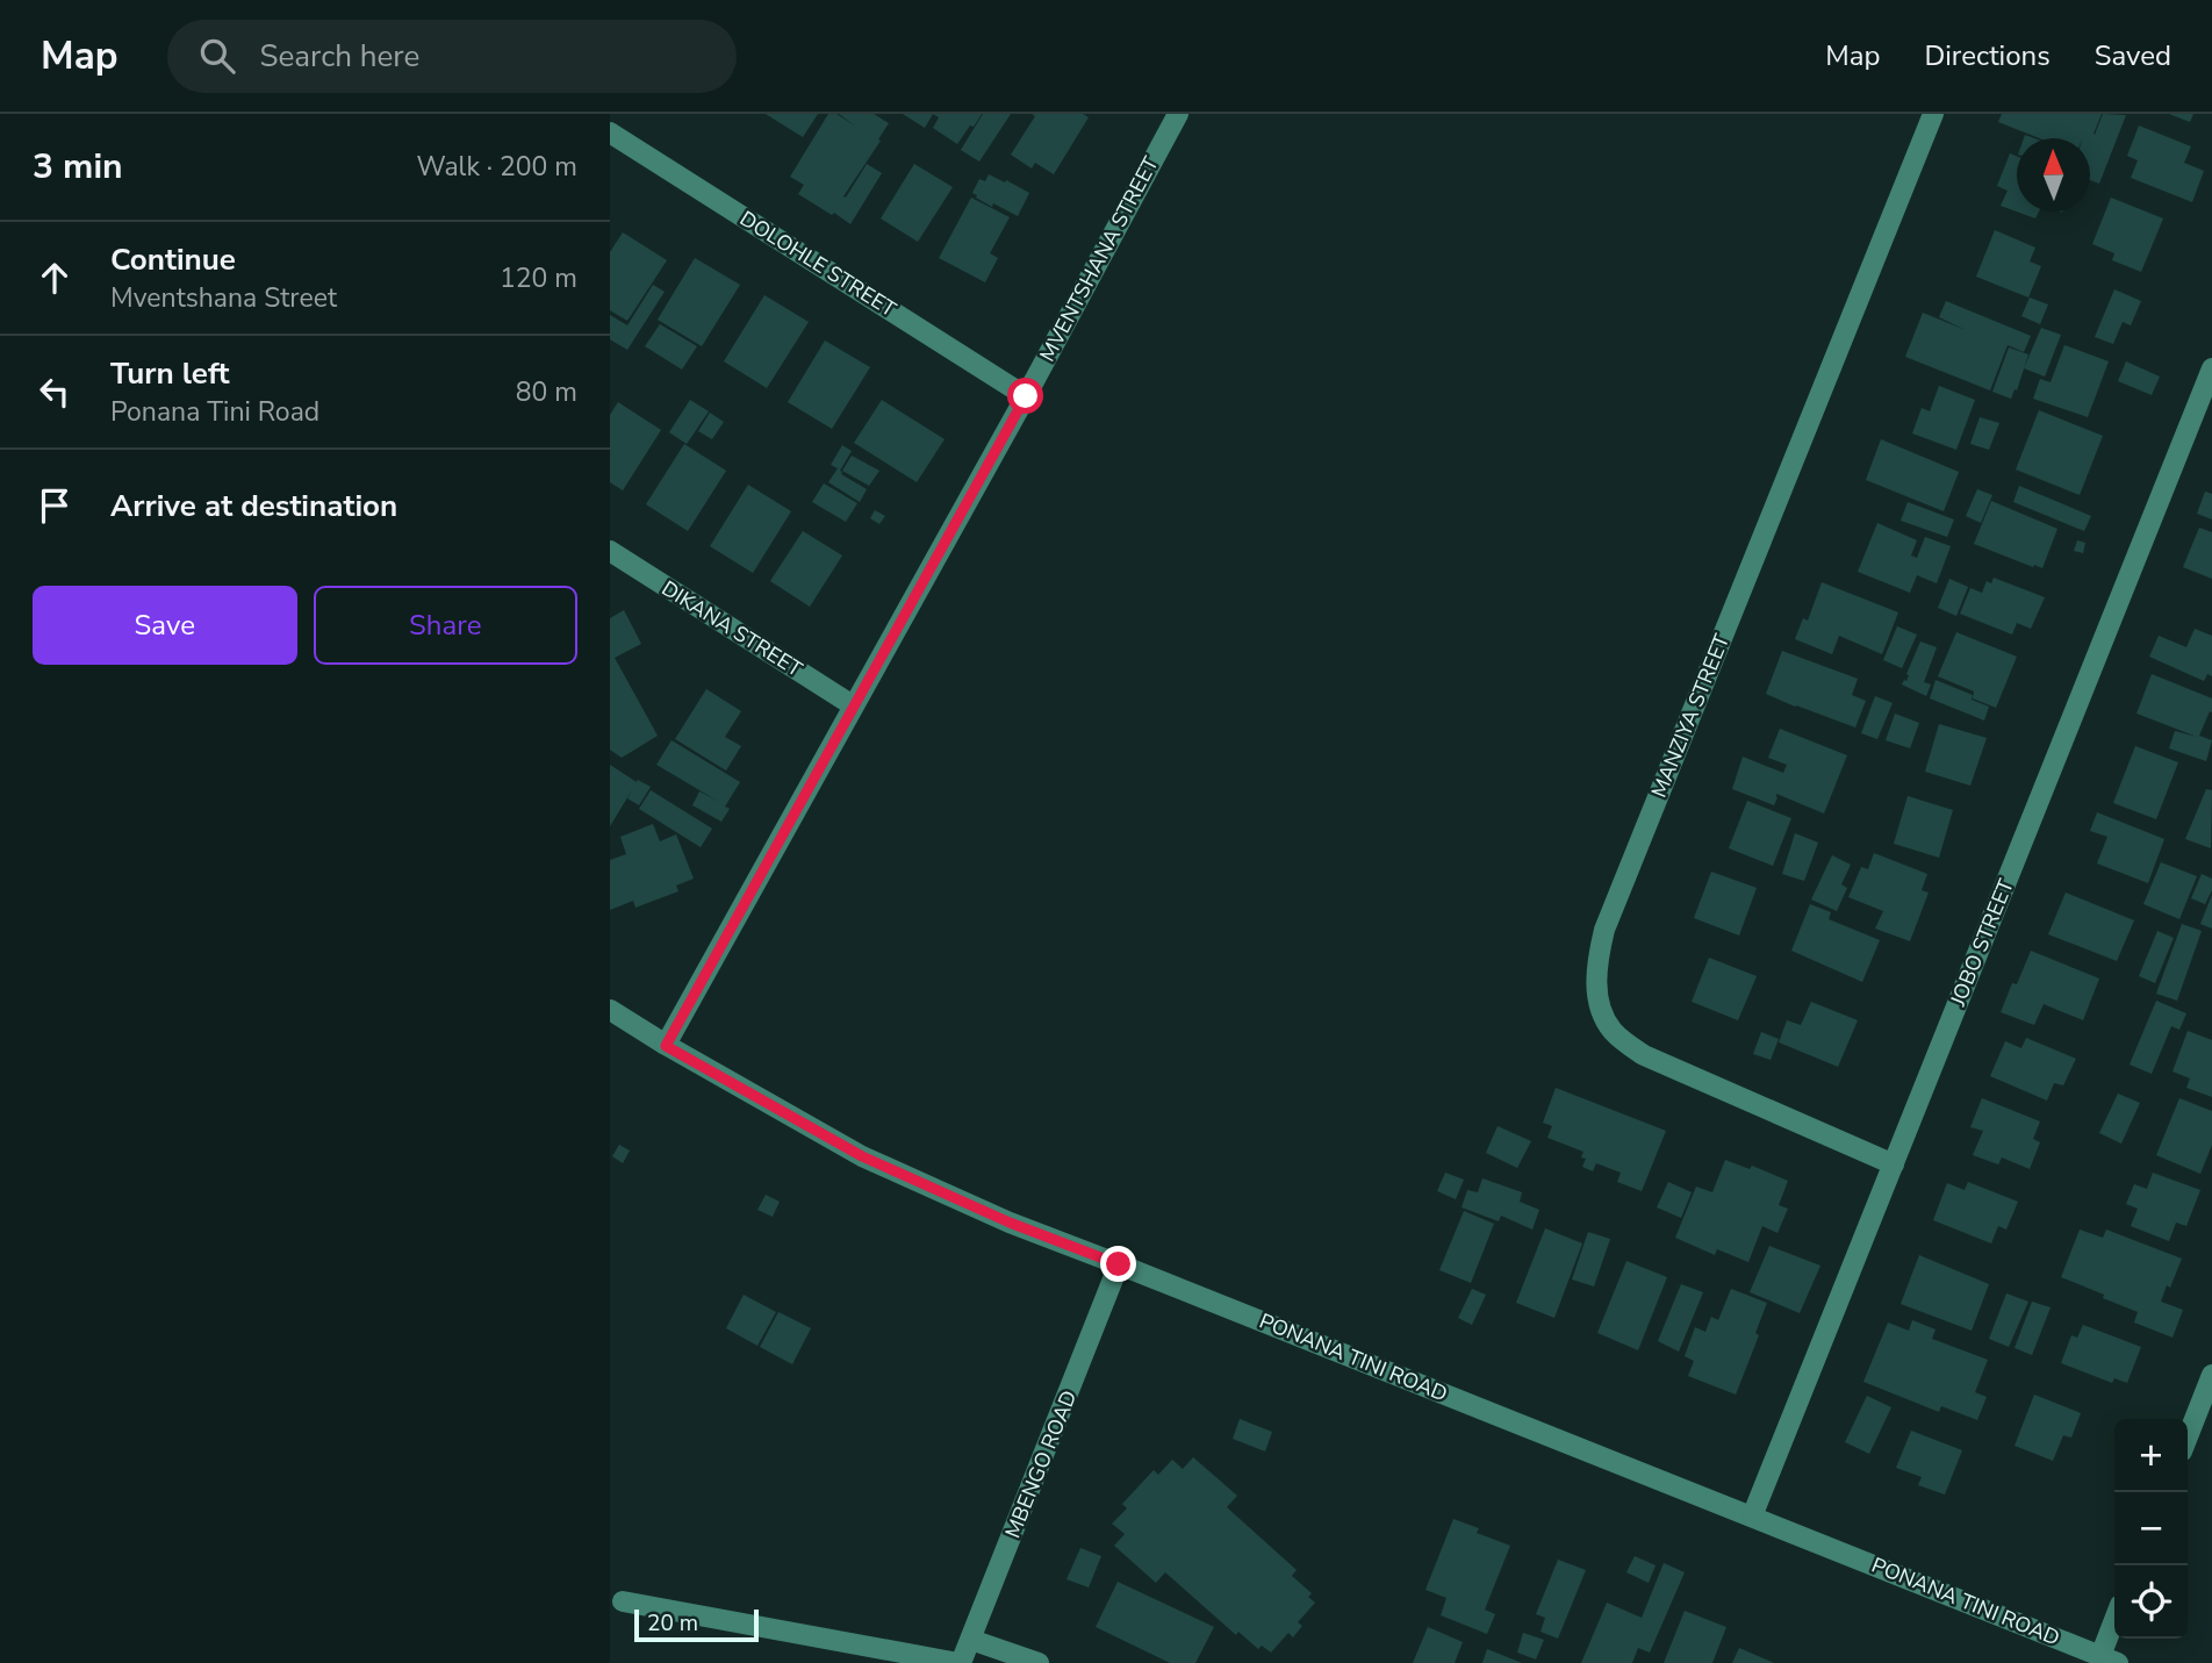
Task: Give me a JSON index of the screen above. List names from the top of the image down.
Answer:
{
  "streets": {
    "street": [
      "MVENTSHANA STREET",
      "DOLOHLE STREET",
      "DIKANA STREET",
      "MANZIYA STREET",
      "JOBO STREET",
      "PONANA TINI ROAD",
      "MBENGO ROAD"
    ]
  },
  "crossings": [
    ["MVENTSHANA STREET", "DOLOHLE STREET"],
    ["MVENTSHANA STREET", "DIKANA STREET"],
    ["MVENTSHANA STREET", "PONANA TINI ROAD"],
    ["MANZIYA STREET", "JOBO STREET"],
    ["JOBO STREET", "PONANA TINI ROAD"],
    ["PONANA TINI ROAD", "MBENGO ROAD"]
  ],
  "scale_bar": "20 m",
  "north": "top",
  "page": {
    "header": "Map",
    "search": "Search here",
    "nav": ["Map", "Directions", "Saved"],
    "heading": ["3 min", "Walk · 200 m"],
    "list": [
      ["Continue", "Mventshana Street", "120 m"],
      ["Turn left", "Ponana Tini Road", "80 m"],
      "Arrive at destination"
    ],
    "buttons": ["Save", "Share"],
    "map_buttons": ["+", "−"],
    "scale": "20 m"
  }
}
